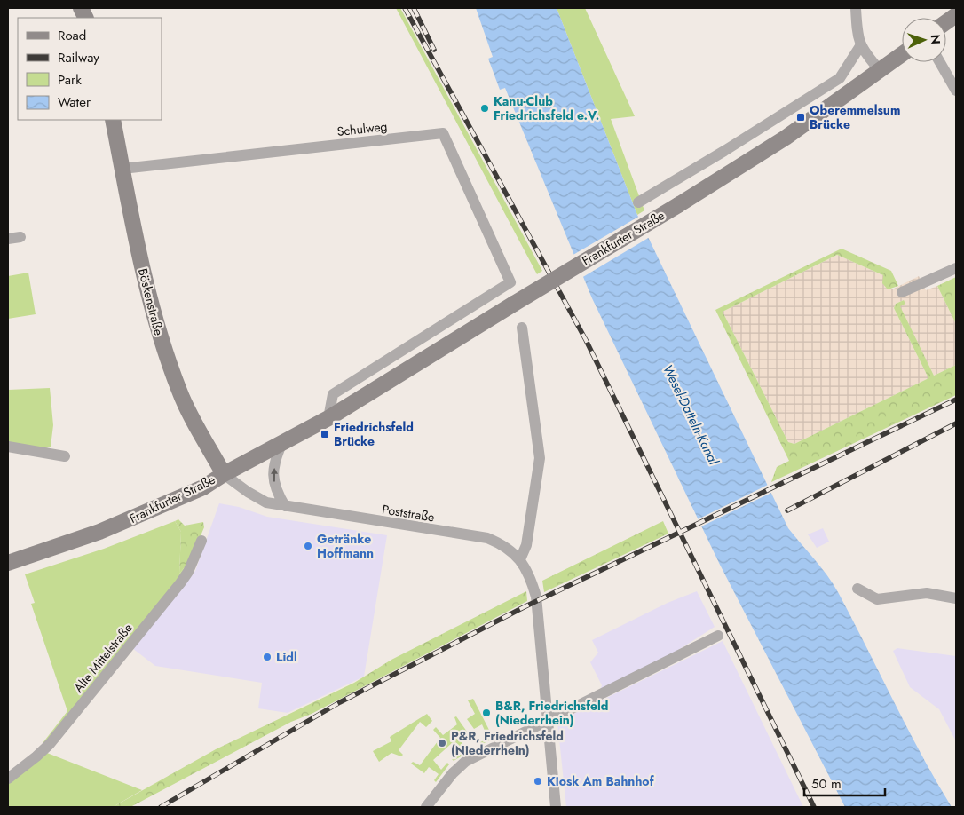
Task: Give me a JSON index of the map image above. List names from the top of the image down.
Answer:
{
  "streets": {
    "main road": ["Frankfurter Straße", "Böskenstraße"],
    "street": ["Schulweg", "Poststraße", "Alte Mittelstraße"]
  },
  "crossings": [
    ["Schulweg", "Frankfurter Straße"],
    ["Schulweg", "Böskenstraße"],
    ["Frankfurter Straße", "Böskenstraße"],
    ["Frankfurter Straße", "Poststraße"],
    ["Böskenstraße", "Poststraße"]
  ],
  "water": ["Wesel-Datteln-Kanal"],
  "places": {
    "other": [
      "Kanu-Club Friedrichsfeld e.V.",
      "Getränke Hoffmann",
      "Lidl",
      "B&R, Friedrichsfeld (Niederrhein)",
      "P&R, Friedrichsfeld (Niederrhein)",
      "Kiosk Am Bahnhof"
    ],
    "transit": ["Oberemmelsum Brücke", "Friedrichsfeld Brücke"]
  },
  "legend": [
    "Road",
    "Railway",
    "Park",
    "Water"
  ],
  "scale_bar": "50 m",
  "north": "right"
}
